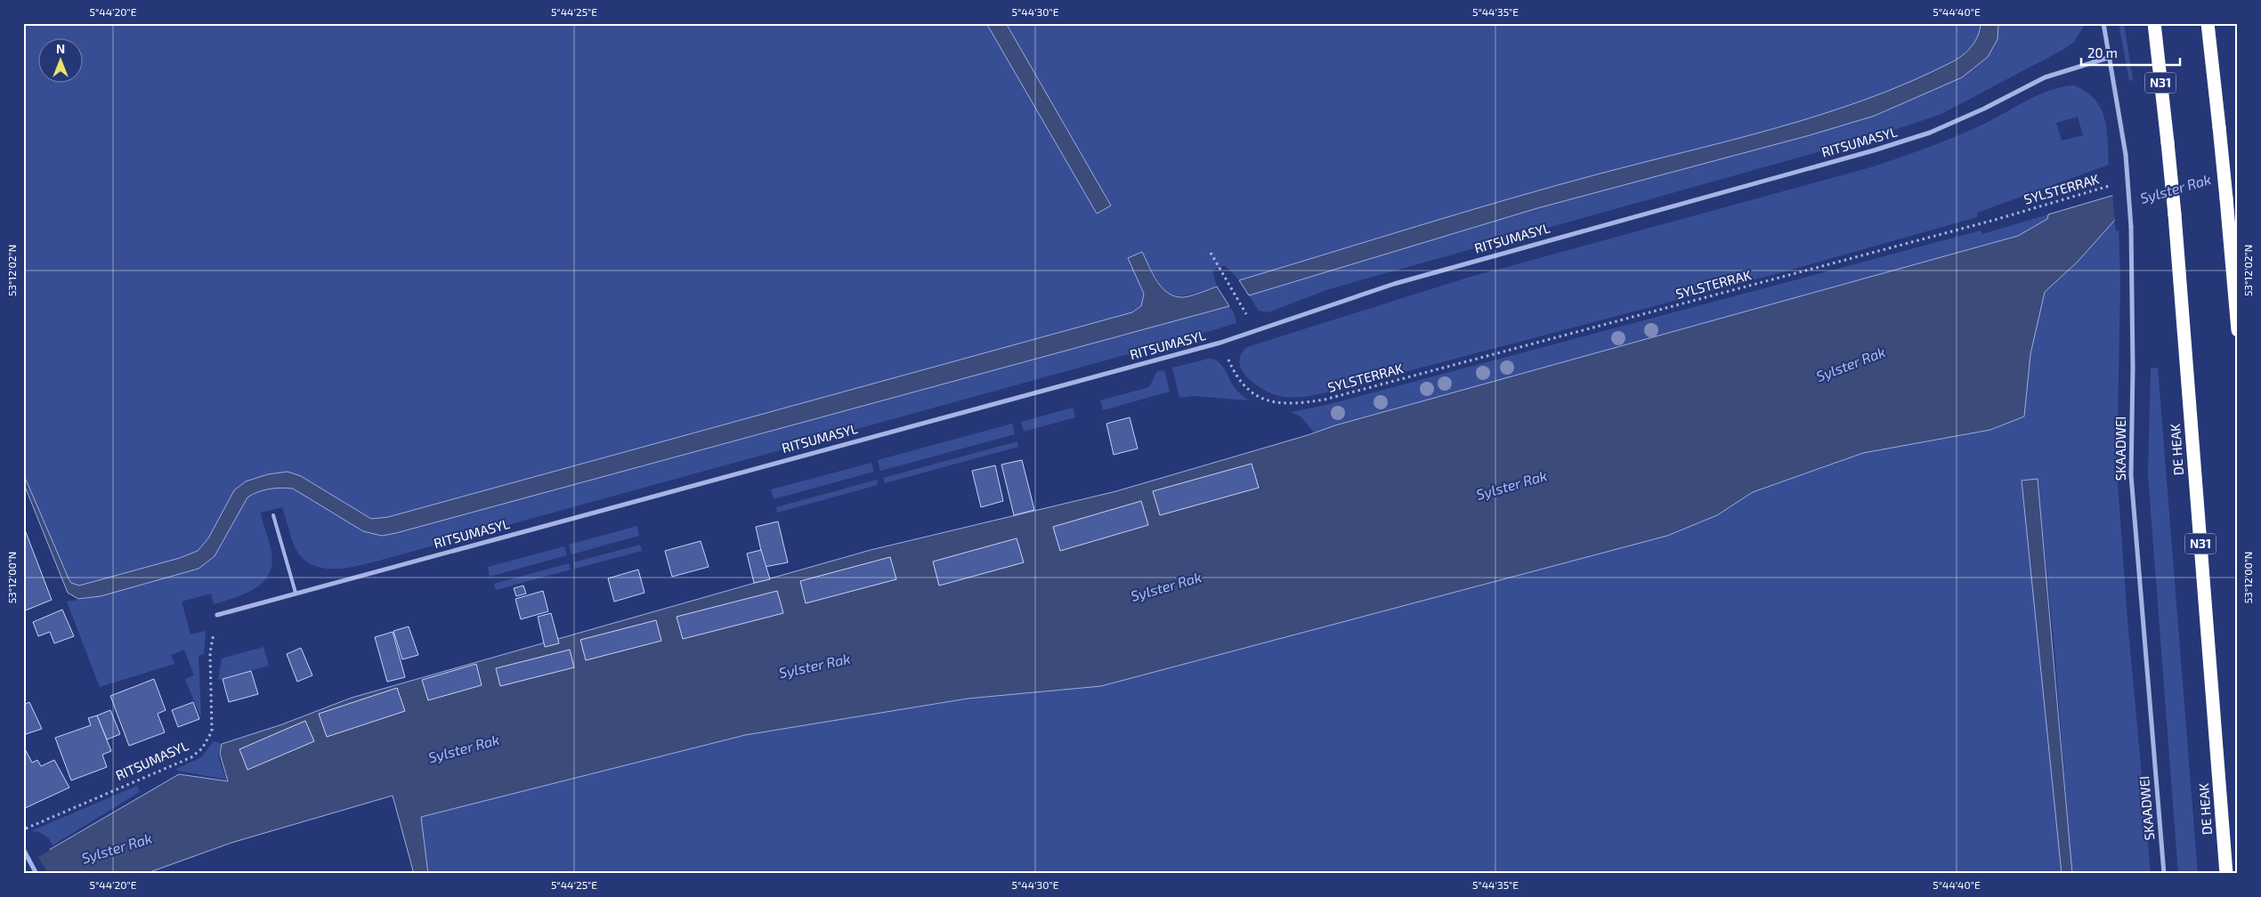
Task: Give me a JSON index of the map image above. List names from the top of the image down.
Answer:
{
  "streets": {
    "highway": ["N31", "DE HEAK"],
    "street": ["RITSUMASYL", "SKAADWEI"],
    "path": ["SYLSTERRAK"]
  },
  "crossings": [
    ["RITSUMASYL", "SYLSTERRAK"],
    ["RITSUMASYL", "SKAADWEI"]
  ],
  "water": ["Sylster Rak"],
  "scale_bar": "20 m",
  "north": "top",
  "coordinates": [
    "5°44'20\"E",
    "5°44'25\"E",
    "5°44'30\"E",
    "5°44'35\"E",
    "5°44'40\"E",
    "53°12'02\"N",
    "53°12'00\"N"
  ]
}
